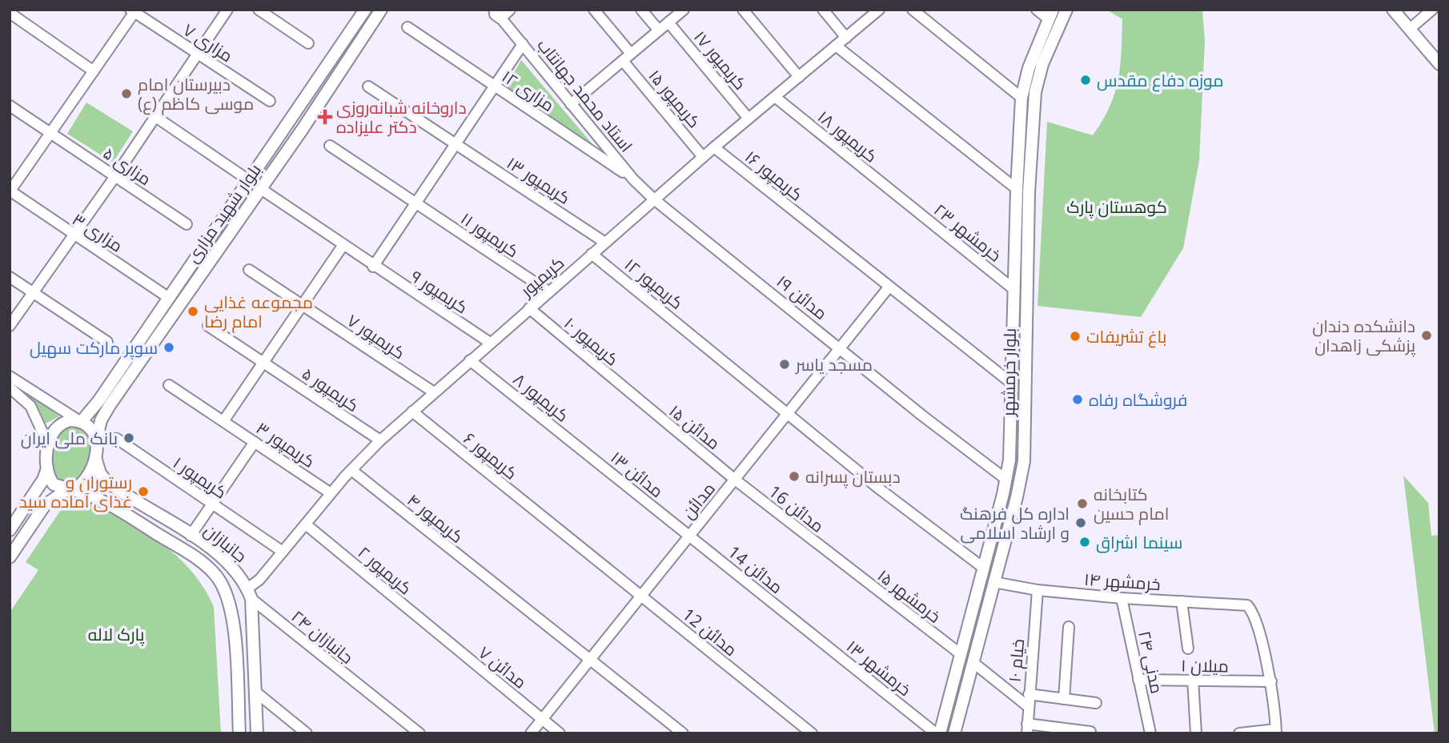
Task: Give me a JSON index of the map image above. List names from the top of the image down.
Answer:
{
  "streets": {
    "main road": ["بلوار شهید مزاری", "بلوار خرمشهر", "جانبازان"],
    "street": [
      "مزاری ۷",
      "کریمپور ۱۷",
      "مزاری ۱۲",
      "استاد محمد جهانتاب",
      "کریمپور ۱۵",
      "کریمپور ۱۸",
      "مزاری ۵",
      "کریمپور ۱۶",
      "کریمپور ۱۳",
      "مزاری ۳",
      "خرمشهر ۲۳",
      "کریمپور ۱۱",
      "کریمپور",
      "کریمپور ۱۲",
      "کریمپور ۹",
      "مدائن ۱۹",
      "کریمپور ۷",
      "کریمپور ۱۰",
      "کریمپور ۵",
      "کریمپور ۸",
      "مدائن ۱۵",
      "کریمپور ۳",
      "کریمپور ۶",
      "مدائن ۱۳",
      "کریمپور ۱",
      "مدائن",
      "مدائن 16",
      "کریمپور ۴",
      "مدائن 14",
      "کریمپور ۲",
      "خرمشهر ۱۴",
      "خرمشهر ۱۵",
      "مدائن 12",
      "جانبازان ۲۴",
      "خیام ۱۰",
      "مدنی ۲۴",
      "میلان ۱",
      "مدائن ۷",
      "خرمشهر ۱۳"
    ]
  },
  "crossings": [
    ["کریمپور ۱۷", "کریمپور"],
    ["مزاری ۱۲", "استاد محمد جهانتاب"],
    ["استاد محمد جهانتاب", "کریمپور"],
    ["استاد محمد جهانتاب", "مدائن ۱۹"],
    ["کریمپور ۱۵", "کریمپور"],
    ["کریمپور ۱۸", "خرمشهر ۲۳"],
    ["کریمپور ۱۸", "کریمپور"],
    ["کریمپور ۱۶", "کریمپور"],
    ["کریمپور ۱۶", "بلوار خرمشهر"],
    ["کریمپور ۱۶", "مدائن"],
    ["کریمپور ۱۳", "کریمپور"],
    ["بلوار شهید مزاری", "مزاری ۳"],
    ["بلوار شهید مزاری", "کریمپور ۹"],
    ["بلوار شهید مزاری", "کریمپور ۱"],
    ["بلوار شهید مزاری", "جانبازان"],
    ["خرمشهر ۲۳", "بلوار خرمشهر"],
    ["کریمپور ۱۱", "کریمپور"],
    ["کریمپور", "کریمپور ۱۲"],
    ["کریمپور", "کریمپور ۹"],
    ["کریمپور", "مدائن ۱۹"],
    ["کریمپور", "کریمپور ۷"],
    ["کریمپور", "کریمپور ۱۰"],
    ["کریمپور", "کریمپور ۵"],
    ["کریمپور", "کریمپور ۸"],
    ["کریمپور", "کریمپور ۳"],
    ["کریمپور", "کریمپور ۶"],
    ["کریمپور", "کریمپور ۱"],
    ["کریمپور", "کریمپور ۴"],
    ["کریمپور", "جانبازان"],
    ["کریمپور", "کریمپور ۲"],
    ["کریمپور", "جانبازان ۲۴"],
    ["کریمپور ۱۲", "بلوار خرمشهر"],
    ["کریمپور ۱۲", "مدائن"],
    ["مدائن ۱۹", "بلوار خرمشهر"],
    ["مدائن ۱۹", "مدائن"],
    ["کریمپور ۱۰", "مدائن ۱۵"],
    ["بلوار خرمشهر", "خرمشهر ۱۴"],
    ["بلوار خرمشهر", "خرمشهر ۱۵"],
    ["کریمپور ۸", "مدائن ۱۳"],
    ["مدائن ۱۵", "مدائن"],
    ["مدائن ۱۵", "مدائن 16"],
    ["کریمپور ۶", "مدائن"],
    ["کریمپور ۶", "مدائن 12"],
    ["مدائن ۱۳", "مدائن"],
    ["مدائن ۱۳", "مدائن 14"],
    ["کریمپور ۱", "جانبازان"],
    ["مدائن", "مدائن 16"],
    ["مدائن", "کریمپور ۴"],
    ["مدائن", "مدائن 14"],
    ["مدائن", "مدائن 12"],
    ["مدائن", "مدائن ۷"],
    ["مدائن 16", "خرمشهر ۱۵"],
    ["جانبازان", "جانبازان ۲۴"],
    ["مدائن 14", "خرمشهر ۱۳"],
    ["کریمپور ۲", "مدائن ۷"],
    ["خرمشهر ۱۴", "خیام ۱۰"],
    ["خرمشهر ۱۴", "مدنی ۲۴"],
    ["خرمشهر ۱۴", "میلان ۱"],
    ["مدنی ۲۴", "میلان ۱"]
  ],
  "parks": ["کوهستان پارک", "پارک لاله"],
  "places": {
    "other": [
      "موزه دفاع مقدس",
      "دبیرستان امام موسی کاظم (ع)",
      "مجموعه غذایی امام رضا",
      "دانشکده دندان پزشکی زاهدان",
      "باغ تشریفات",
      "سوپر مارکت سهیل",
      "مسجد یاسر",
      "فروشگاه رفاه",
      "بانک ملی ایران",
      "دبستان پسرانه",
      "رستوران و غذای آماده سید",
      "کتابخانه امام حسین",
      "اداره کل فرهنگ و ارشاد اسلامی",
      "سینما اشراق"
    ],
    "health": ["داروخانه شبانه‌روزی دکتر علیزاده"]
  }
}
